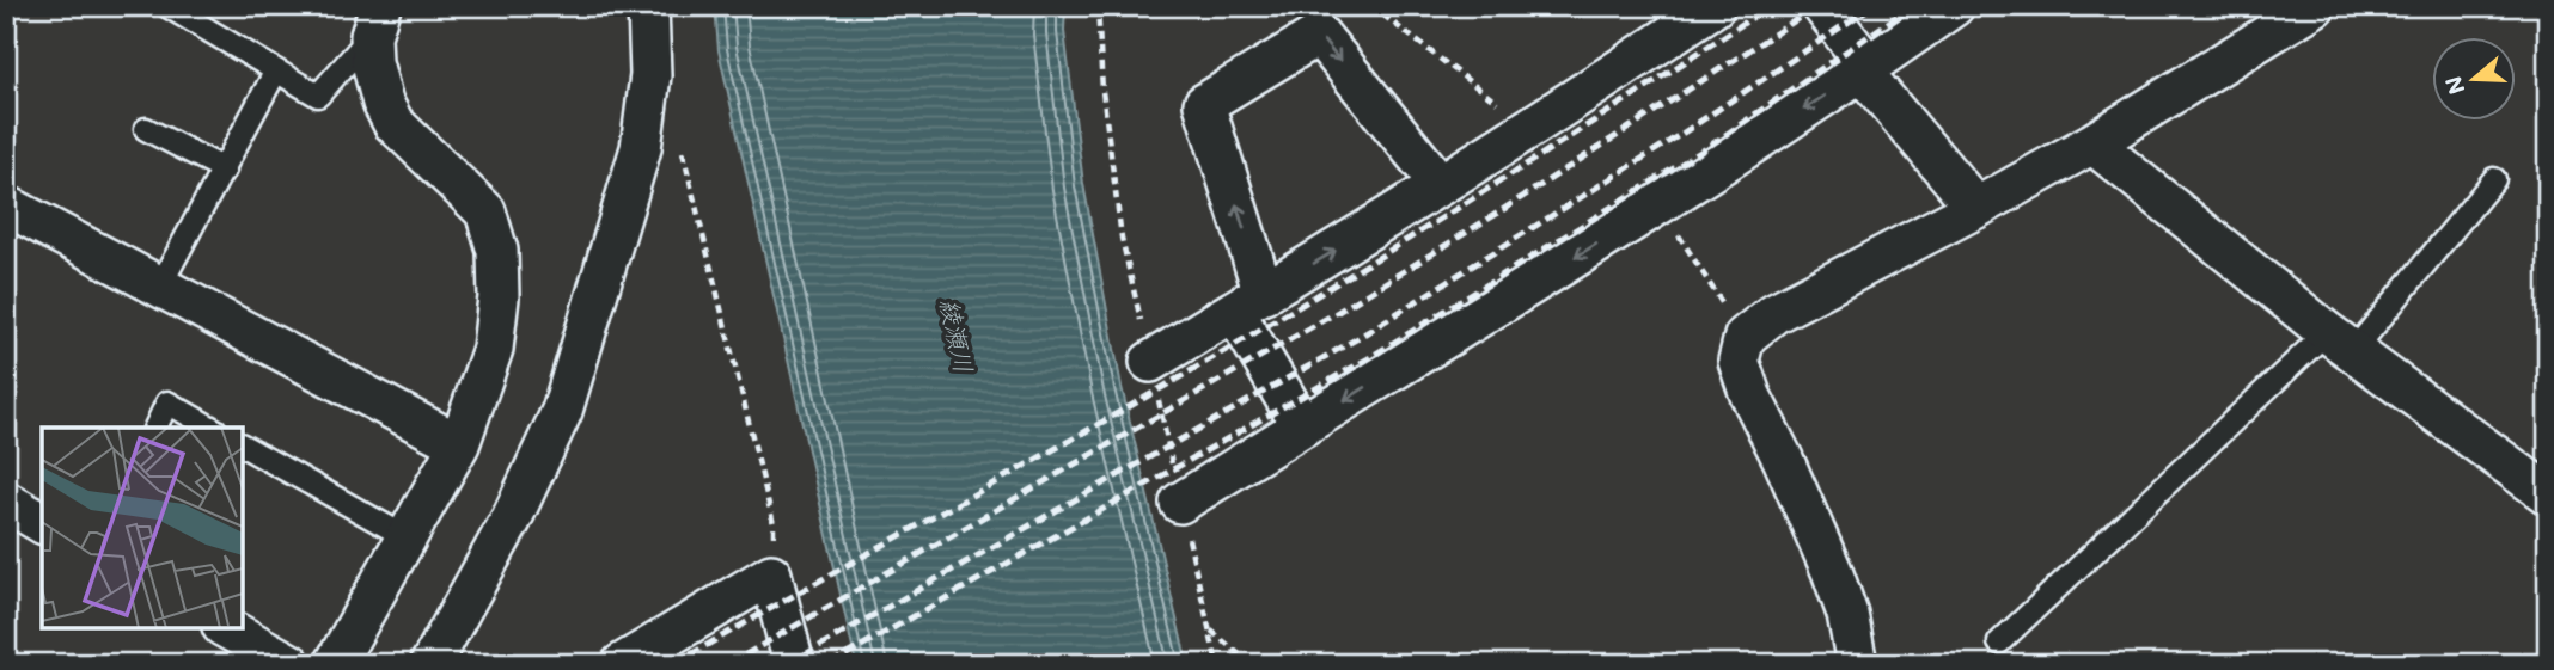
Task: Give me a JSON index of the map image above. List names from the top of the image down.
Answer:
{
  "water": ["綾瀬川"],
  "north": "left"
}
